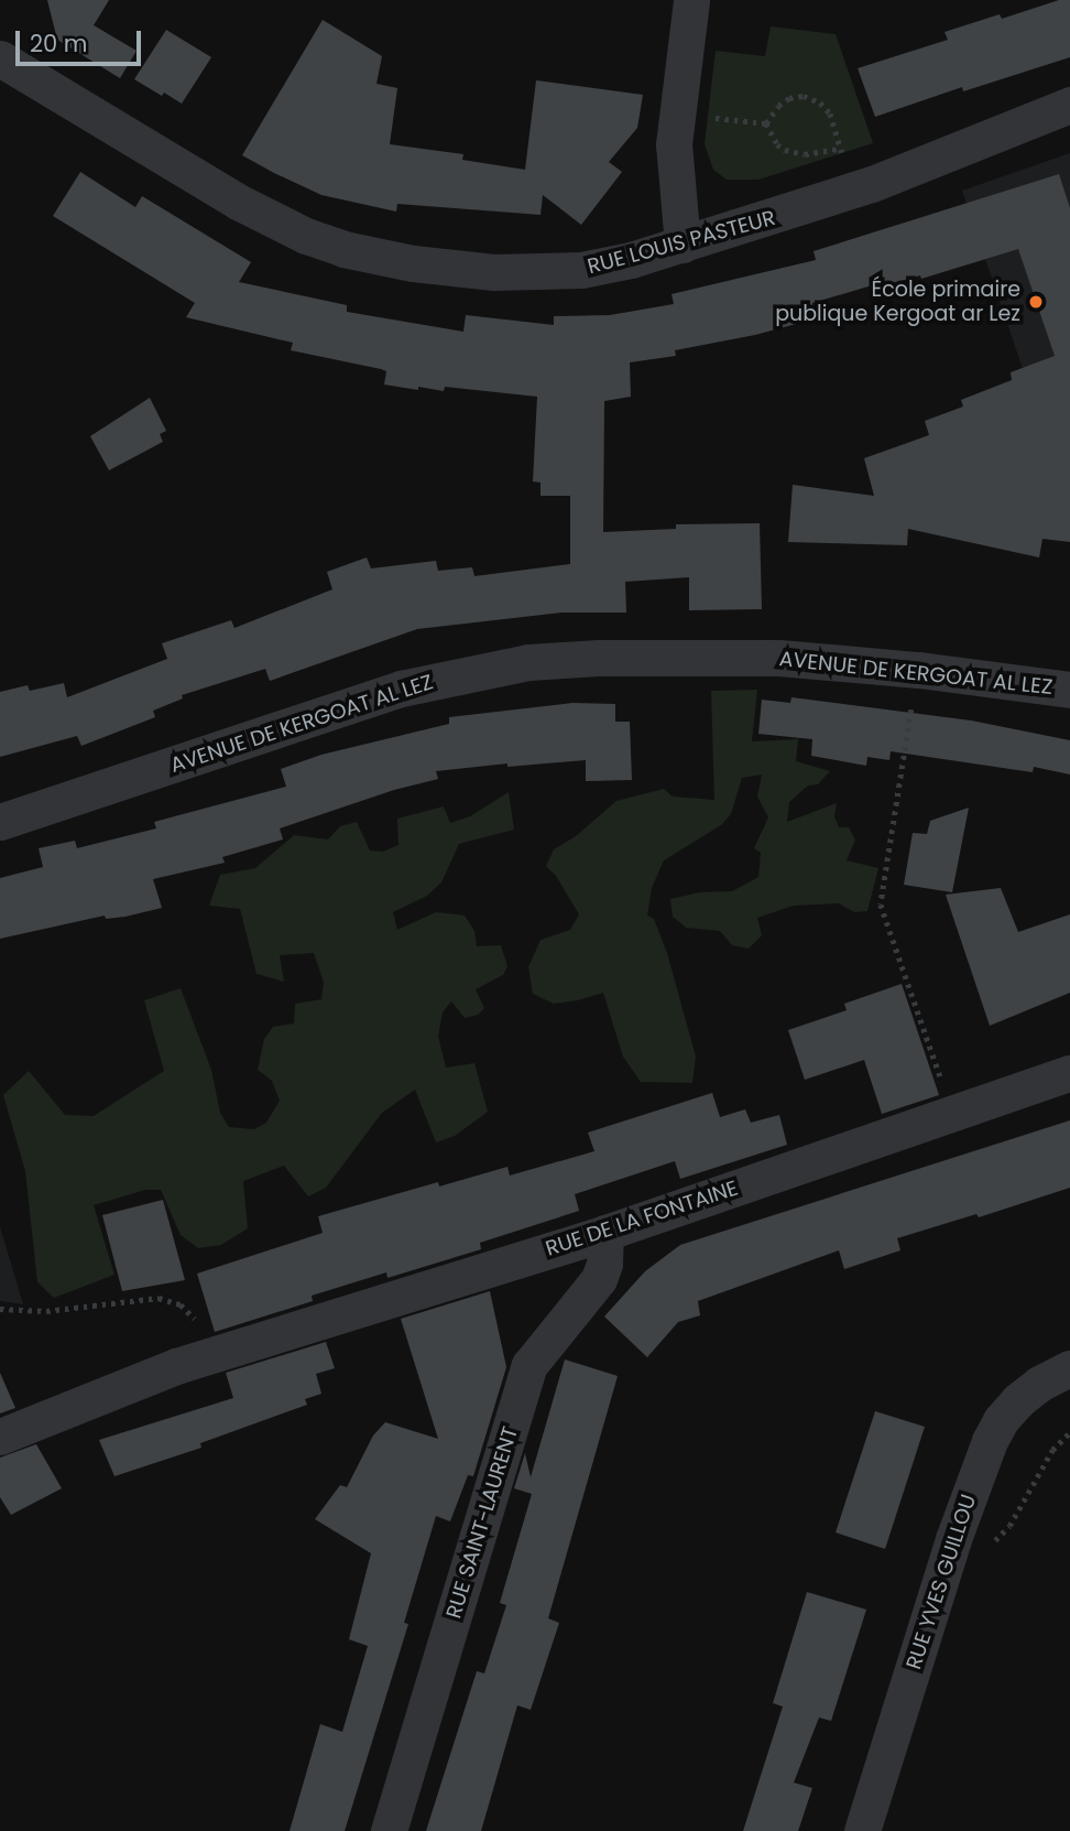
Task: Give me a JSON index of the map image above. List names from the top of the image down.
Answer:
{
  "streets": {
    "street": [
      "RUE LOUIS PASTEUR",
      "AVENUE DE KERGOAT AL LEZ",
      "RUE DE LA FONTAINE",
      "RUE SAINT-LAURENT",
      "RUE YVES GUILLOU"
    ]
  },
  "crossings": [
    ["RUE DE LA FONTAINE", "RUE SAINT-LAURENT"]
  ],
  "places": ["École primaire publique Kergoat ar Lez"],
  "scale_bar": "20 m"
}
